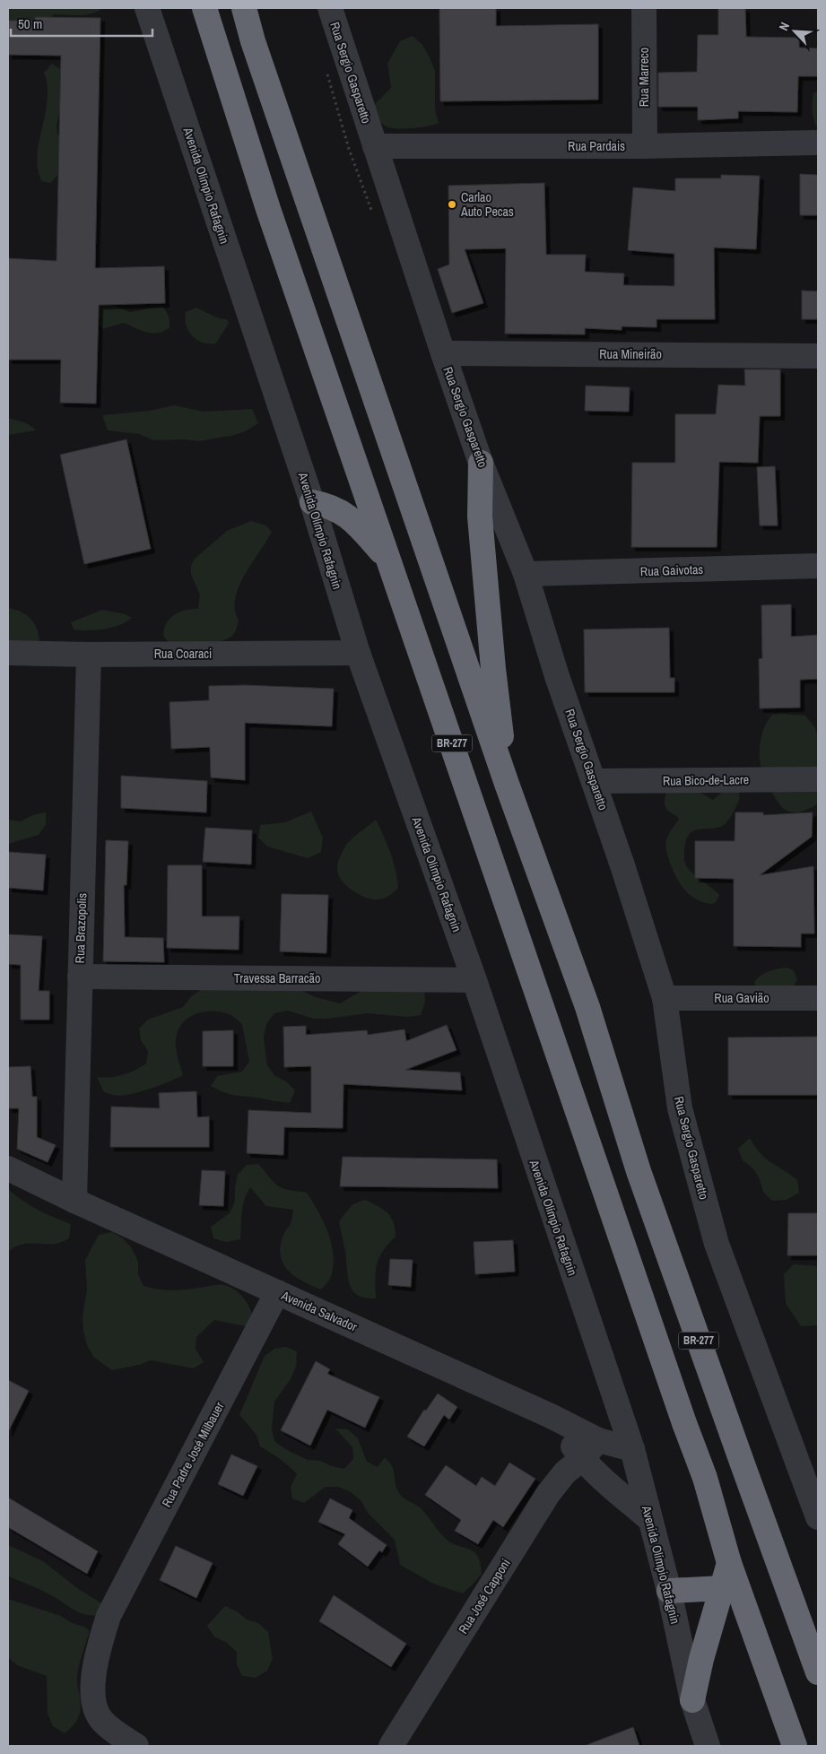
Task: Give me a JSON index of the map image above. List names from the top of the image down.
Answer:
{
  "streets": {
    "highway": ["BR-277"],
    "street": [
      "Rua Sergio Gasparetto",
      "Rua Marreco",
      "Rua Pardais",
      "Avenida Olímpio Rafagnin",
      "Rua Mineirão",
      "Rua Gaivotas",
      "Rua Coaraci",
      "Rua Bico-de-Lacre",
      "Rua Brazopolis",
      "Travessa Barracão",
      "Rua Gavião",
      "Avenida Salvador",
      "Rua Padre José Milbauer",
      "Rua José Capponi"
    ]
  },
  "crossings": [
    ["Rua Sergio Gasparetto", "Rua Pardais"],
    ["Rua Sergio Gasparetto", "Rua Mineirão"],
    ["Rua Sergio Gasparetto", "Rua Gaivotas"],
    ["Rua Sergio Gasparetto", "Rua Bico-de-Lacre"],
    ["Rua Sergio Gasparetto", "Rua Gavião"],
    ["Rua Marreco", "Rua Pardais"],
    ["Avenida Olímpio Rafagnin", "Rua Coaraci"],
    ["Avenida Olímpio Rafagnin", "Travessa Barracão"],
    ["Avenida Olímpio Rafagnin", "Avenida Salvador"],
    ["Rua Coaraci", "Rua Brazopolis"],
    ["Rua Brazopolis", "Travessa Barracão"],
    ["Rua Brazopolis", "Avenida Salvador"],
    ["Avenida Salvador", "Rua Padre José Milbauer"],
    ["Avenida Salvador", "Rua José Capponi"]
  ],
  "places": ["Carlao Auto Pecas"],
  "scale_bar": "50 m",
  "north": "top left"
}
